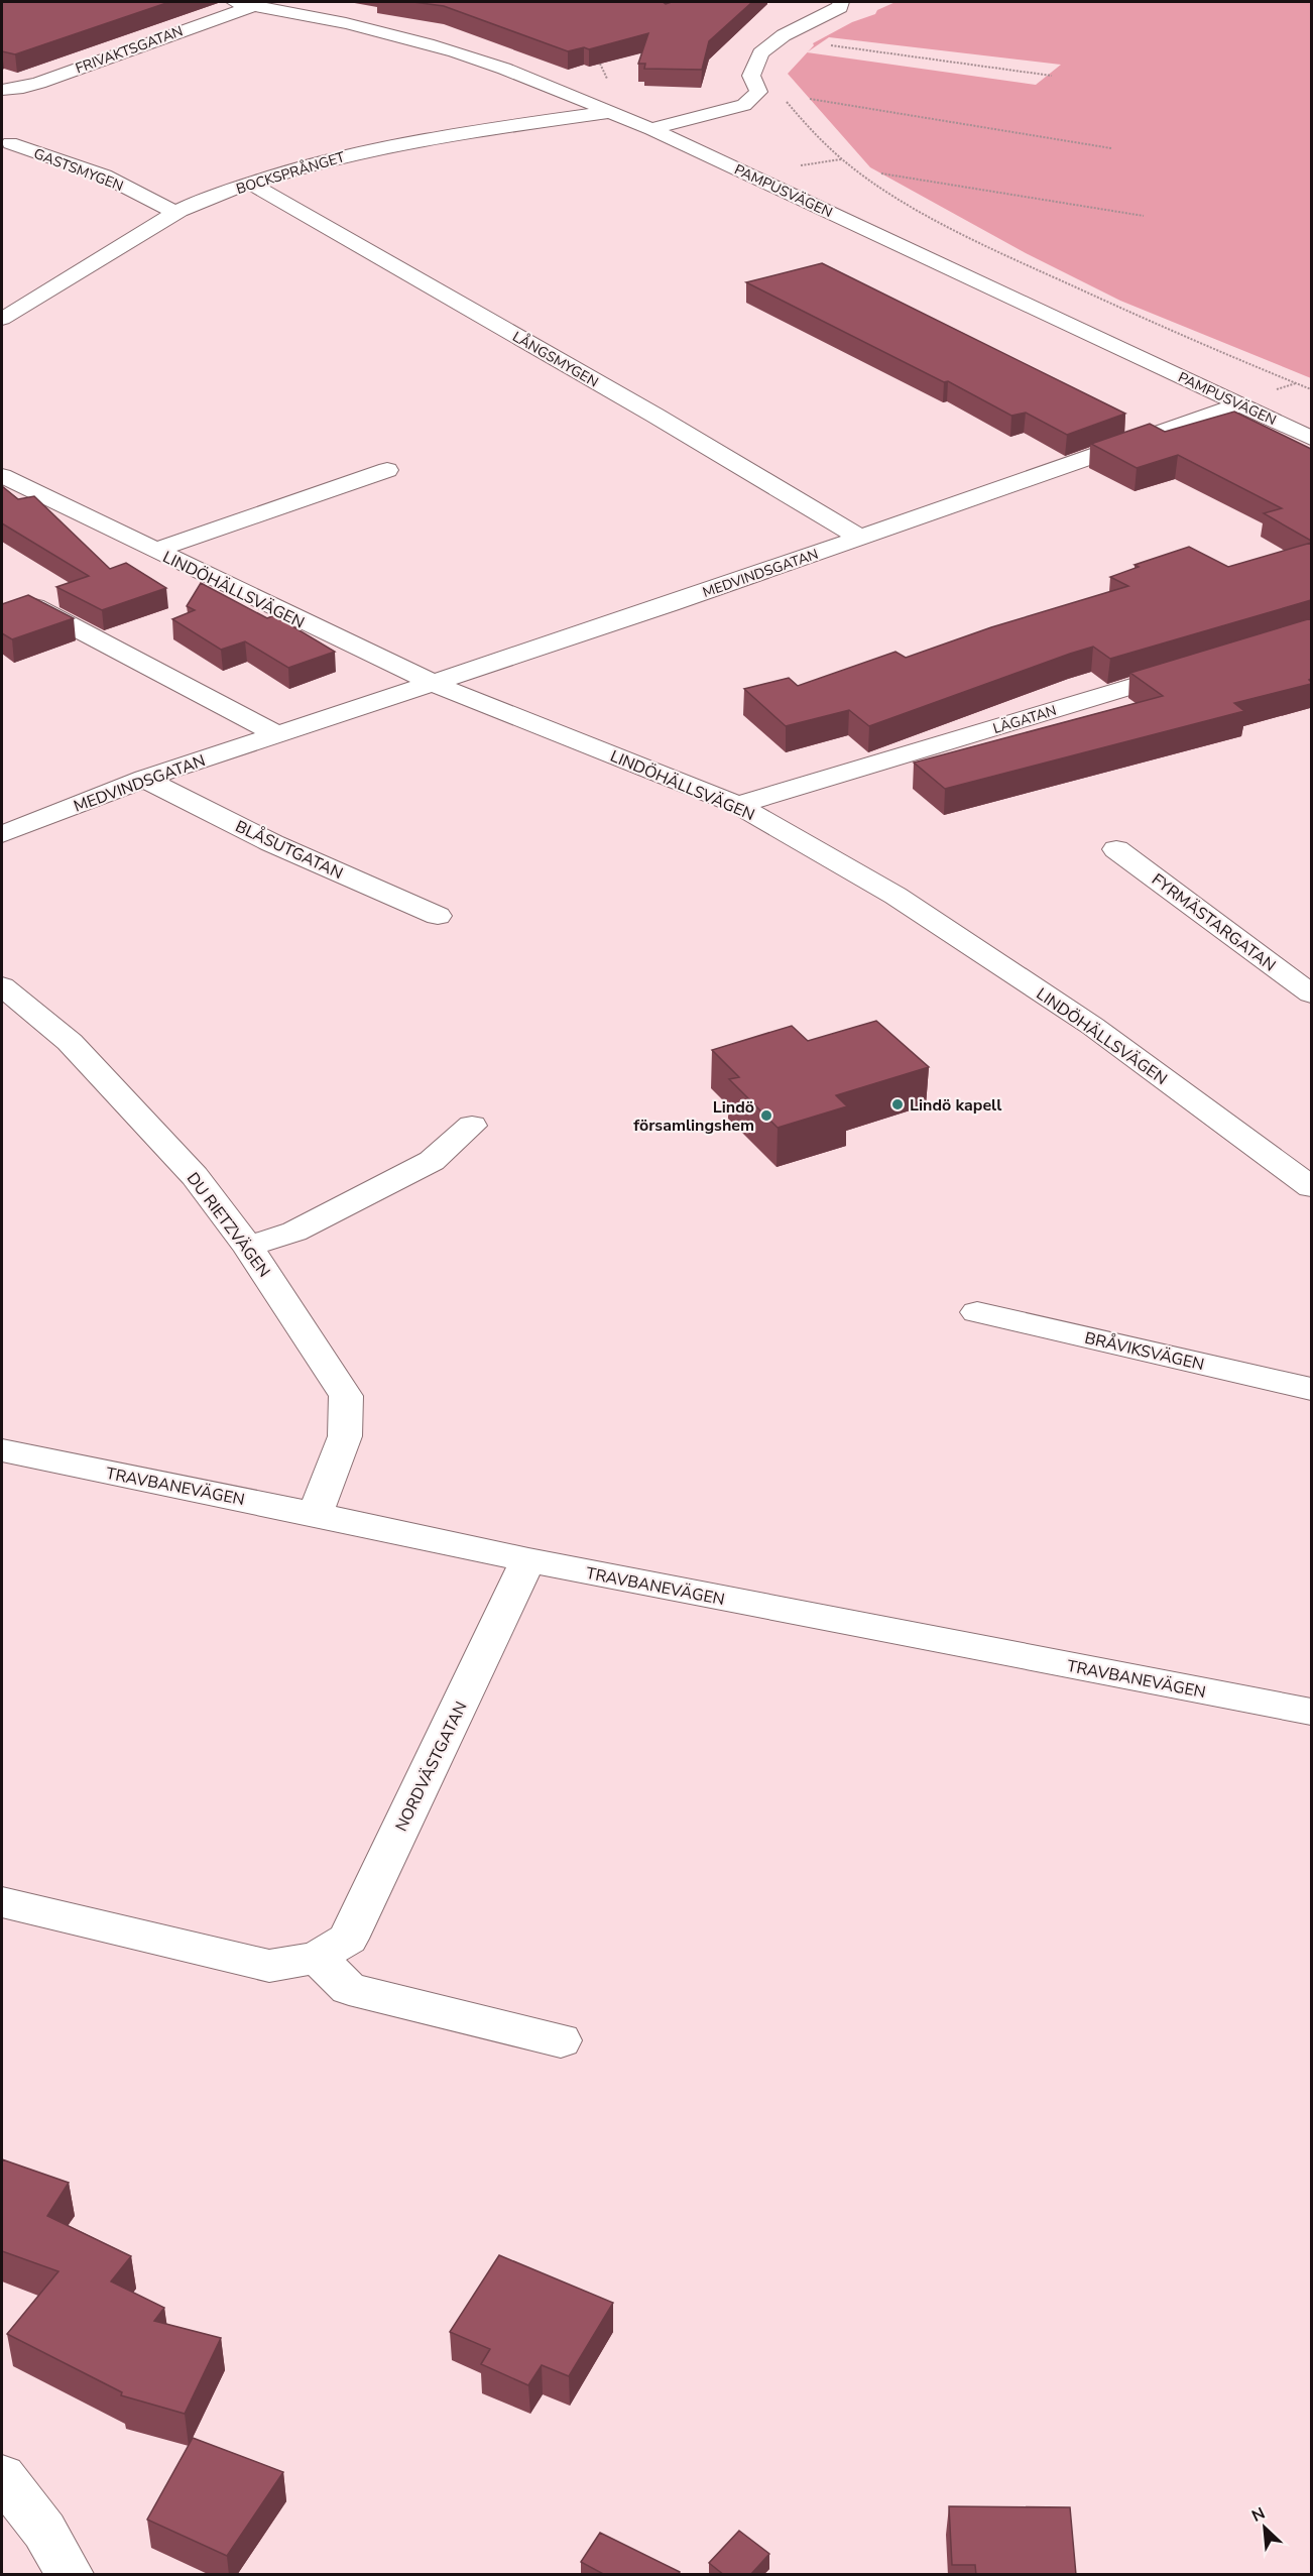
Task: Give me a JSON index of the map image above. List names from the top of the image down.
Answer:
{
  "streets": {
    "street": [
      "FRIVAKTSGATAN",
      "GASTSMYGEN",
      "BOCKSPRÅNGET",
      "PAMPUSVÄGEN",
      "LÅNGSMYGEN",
      "MEDVINDSGATAN",
      "LINDÖHÄLLSVÄGEN",
      "LÄGATAN",
      "BLÅSUTGATAN",
      "FYRMÄSTARGATAN",
      "DU RIETZVÄGEN",
      "BRÅVIKSVÄGEN",
      "TRAVBANEVÄGEN",
      "NORDVÄSTGATAN"
    ]
  },
  "crossings": [
    ["FRIVAKTSGATAN", "PAMPUSVÄGEN"],
    ["GASTSMYGEN", "BOCKSPRÅNGET"],
    ["BOCKSPRÅNGET", "PAMPUSVÄGEN"],
    ["BOCKSPRÅNGET", "LÅNGSMYGEN"],
    ["PAMPUSVÄGEN", "MEDVINDSGATAN"],
    ["LÅNGSMYGEN", "MEDVINDSGATAN"],
    ["MEDVINDSGATAN", "LINDÖHÄLLSVÄGEN"],
    ["MEDVINDSGATAN", "BLÅSUTGATAN"],
    ["LINDÖHÄLLSVÄGEN", "LÄGATAN"],
    ["DU RIETZVÄGEN", "TRAVBANEVÄGEN"],
    ["TRAVBANEVÄGEN", "NORDVÄSTGATAN"]
  ],
  "places": ["Lindö kapell", "Lindö församlingshem"],
  "north": "top left"
}
